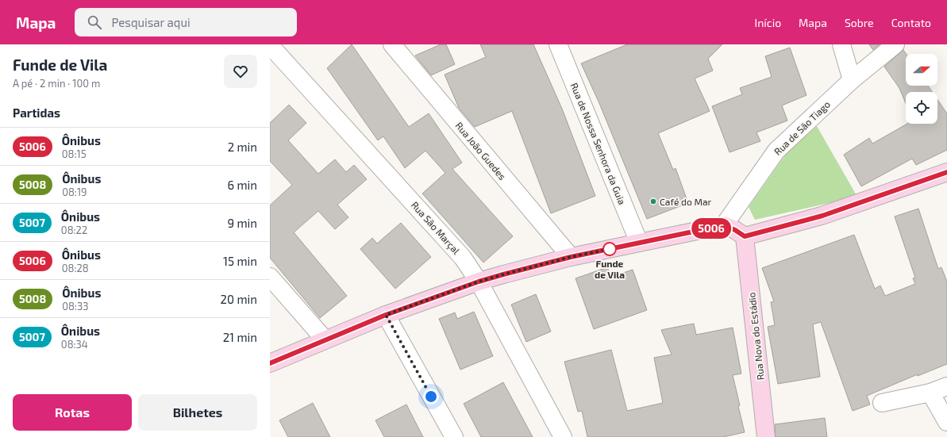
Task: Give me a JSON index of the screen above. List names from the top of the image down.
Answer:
{
  "streets": {
    "street": [
      "Rua de São Tiago",
      "Rua de Nossa Senhora da Guia",
      "Rua João Guedes",
      "Rua São Marçal",
      "Rua Nova do Estádio"
    ]
  },
  "places": ["Café do Mar", "Funde de Vila"],
  "lines": ["bus line 5006"],
  "north": "right",
  "page": {
    "header": "Mapa",
    "search": "Pesquisar aqui",
    "nav": [
      "Início",
      "Mapa",
      "Sobre",
      "Contato"
    ],
    "heading": [
      ["Funde de Vila", "A pé · 2 min · 100 m"],
      "Partidas"
    ],
    "on_map": "5006",
    "list": [
      {
        "mark": "5006",
        "name": "Ônibus",
        "note": "08:15",
        "value": "2 min"
      },
      {
        "mark": "5008",
        "name": "Ônibus",
        "note": "08:19",
        "value": "6 min"
      },
      {
        "mark": "5007",
        "name": "Ônibus",
        "note": "08:22",
        "value": "9 min"
      },
      {
        "mark": "5006",
        "name": "Ônibus",
        "note": "08:28",
        "value": "15 min"
      },
      {
        "mark": "5008",
        "name": "Ônibus",
        "note": "08:33",
        "value": "20 min"
      },
      {
        "mark": "5007",
        "name": "Ônibus",
        "note": "08:34",
        "value": "21 min"
      }
    ],
    "buttons": ["Rotas", "Bilhetes"]
  }
}
